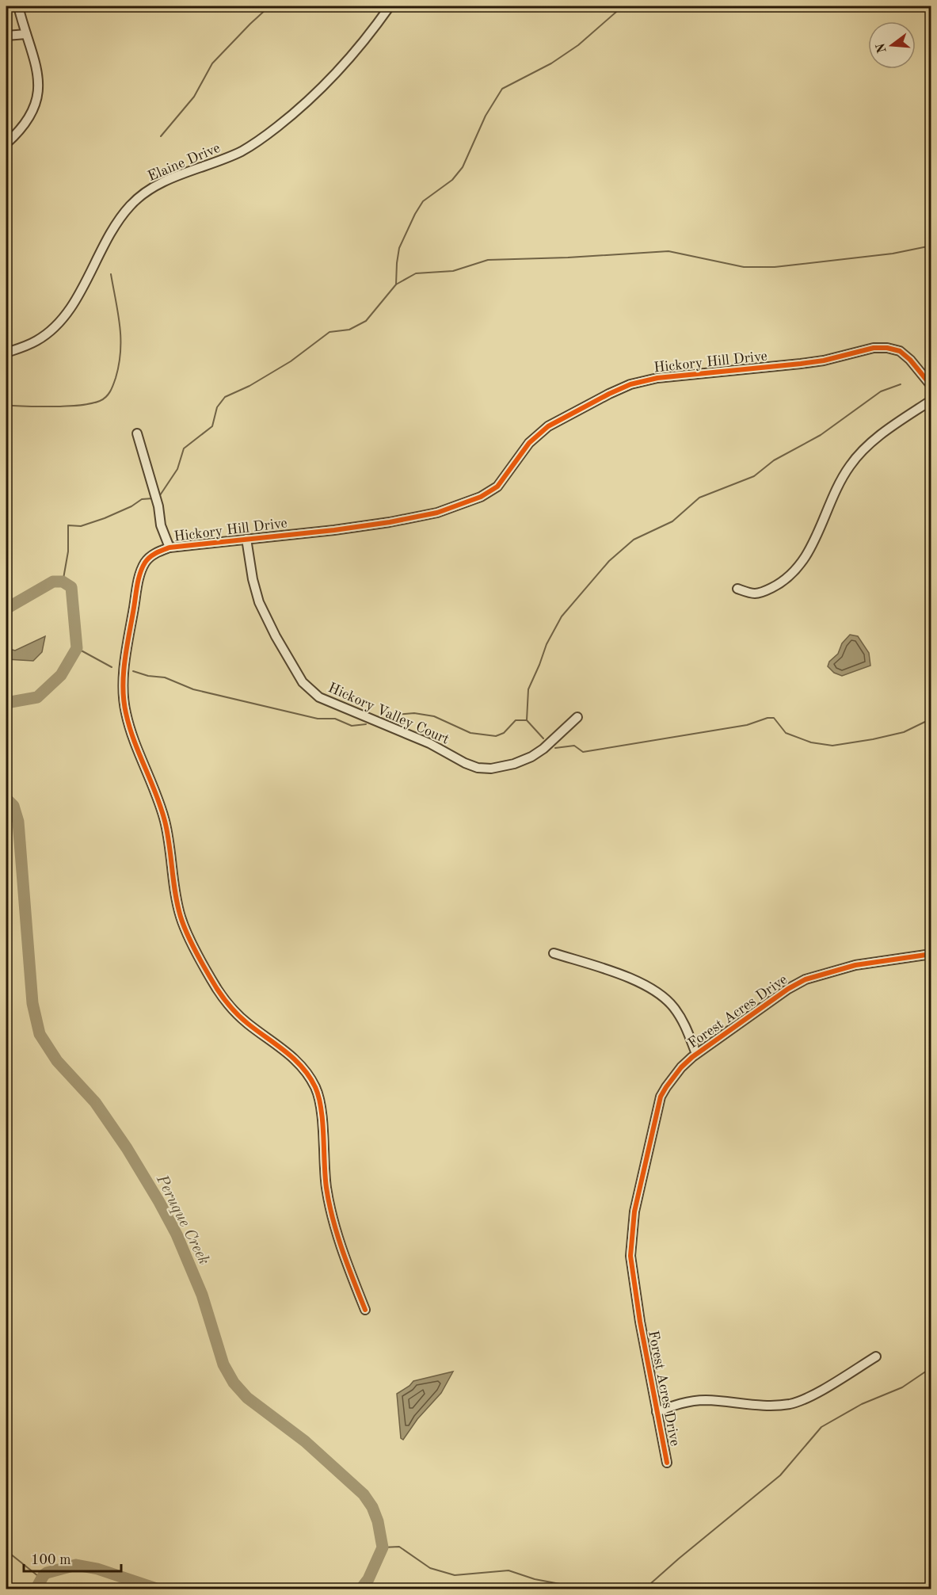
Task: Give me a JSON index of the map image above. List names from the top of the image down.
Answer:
{
  "streets": {
    "street": [
      "Elaine Drive",
      "Hickory Hill Drive",
      "Hickory Valley Court",
      "Forest Acres Drive"
    ]
  },
  "crossings": [
    ["Hickory Hill Drive", "Hickory Valley Court"]
  ],
  "water": ["Peruque Creek"],
  "scale_bar": "100 m",
  "north": "left"
}
